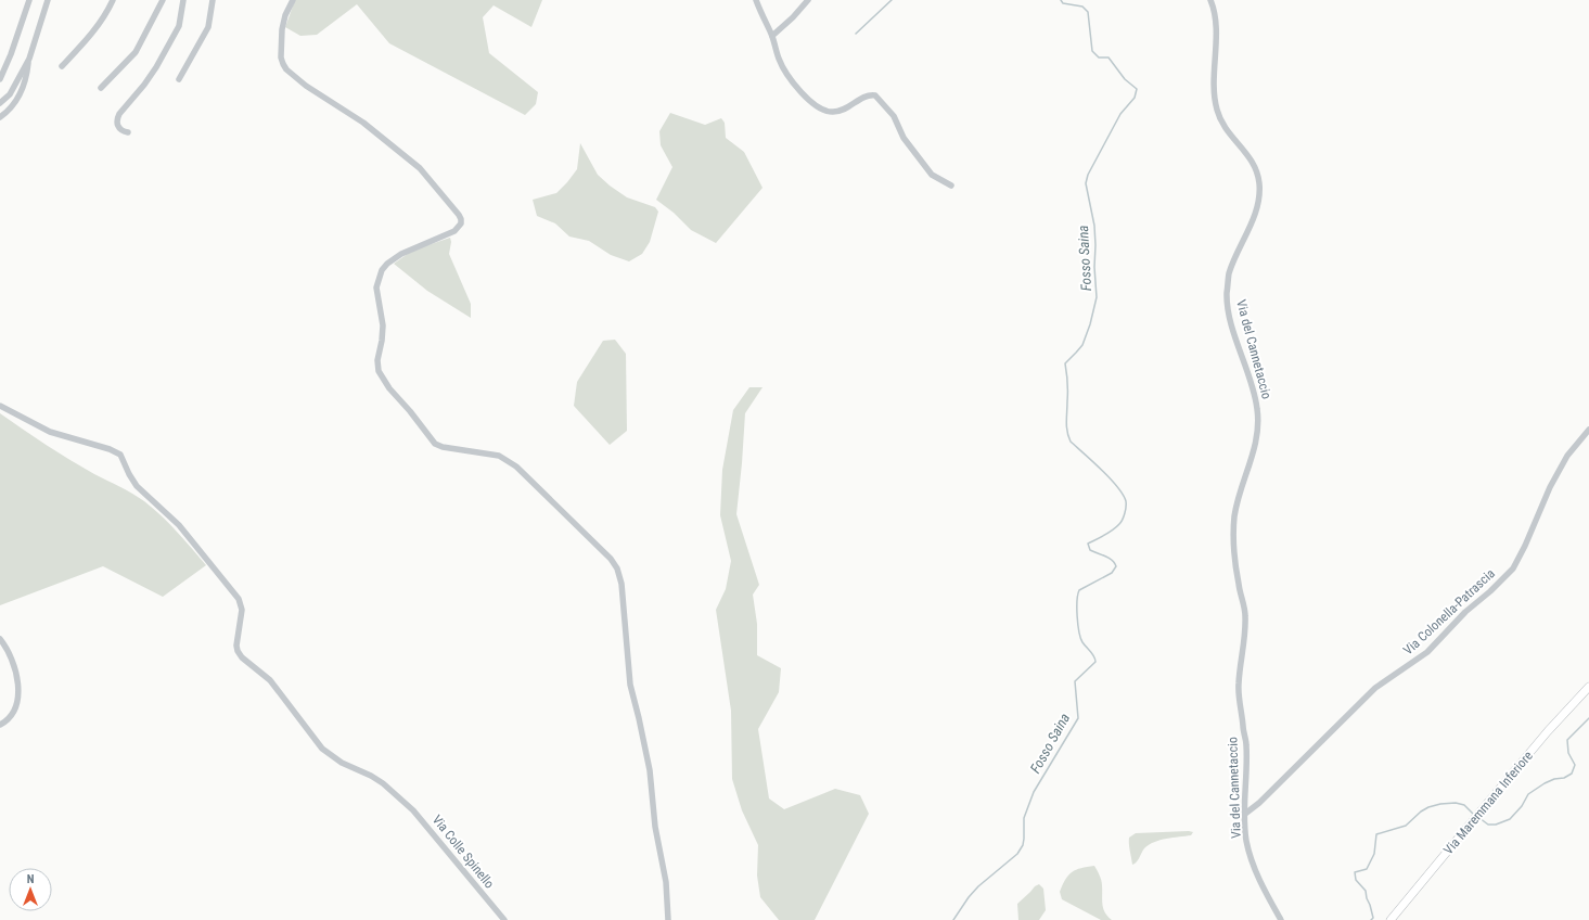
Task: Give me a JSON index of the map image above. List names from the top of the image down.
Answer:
{
  "streets": {
    "main road": ["Via Maremmana Inferiore"],
    "street": ["Via del Cannetaccio", "Via Colonella-Patrascia", "Via Colle Spinello"]
  },
  "crossings": [
    ["Via del Cannetaccio", "Via Colonella-Patrascia"]
  ],
  "water": ["Fosso Saina"],
  "north": "top"
}
